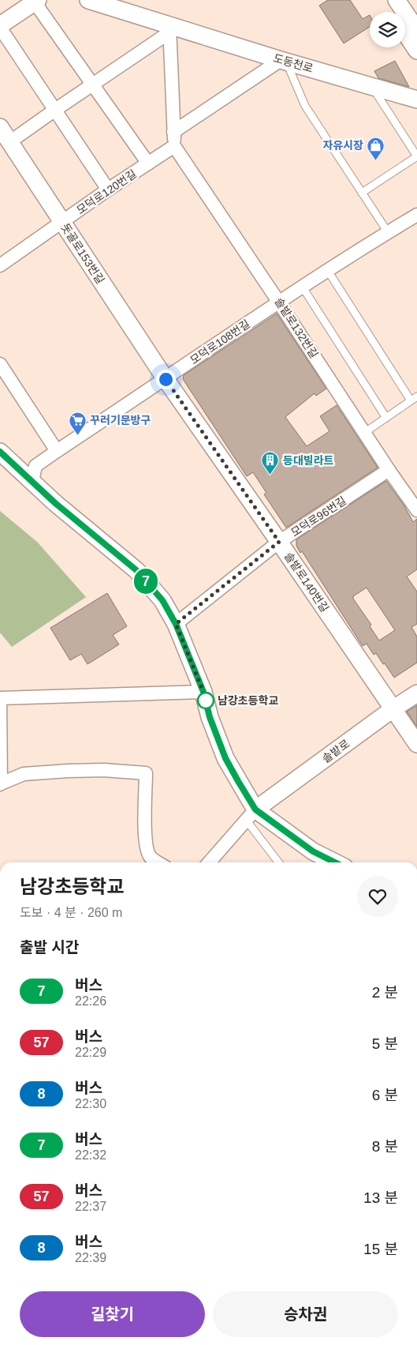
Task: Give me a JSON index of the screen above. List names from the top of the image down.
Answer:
{
  "streets": {
    "street": [
      "도동천로",
      "모덕로120번길",
      "돗골로153번길",
      "솔밭로132번길",
      "모덕로108번길",
      "모덕로96번길",
      "솔밭로140번길",
      "솔밭로"
    ]
  },
  "crossings": [
    ["모덕로120번길", "돗골로153번길"],
    ["모덕로120번길", "솔밭로132번길"],
    ["돗골로153번길", "모덕로108번길"],
    ["돗골로153번길", "솔밭로140번길"],
    ["솔밭로132번길", "모덕로108번길"],
    ["솔밭로132번길", "모덕로96번길"],
    ["모덕로108번길", "솔밭로140번길"],
    ["모덕로96번길", "솔밭로140번길"],
    ["솔밭로140번길", "솔밭로"]
  ],
  "places": {
    "shop": ["자유시장"],
    "supermarket": ["꾸러기문방구"],
    "building": ["등대빌라트"],
    "other": ["남강초등학교"]
  },
  "lines": ["bus line 7"],
  "page": {
    "on_map": "7",
    "heading": [
      ["남강초등학교", "도보 · 4 분 · 260 m"],
      "출발 시간"
    ],
    "list": [
      {
        "mark": "7",
        "name": "버스",
        "note": "22:26",
        "value": "2 분"
      },
      {
        "mark": "57",
        "name": "버스",
        "note": "22:29",
        "value": "5 분"
      },
      {
        "mark": "8",
        "name": "버스",
        "note": "22:30",
        "value": "6 분"
      },
      {
        "mark": "7",
        "name": "버스",
        "note": "22:32",
        "value": "8 분"
      },
      {
        "mark": "57",
        "name": "버스",
        "note": "22:37",
        "value": "13 분"
      },
      {
        "mark": "8",
        "name": "버스",
        "note": "22:39",
        "value": "15 분"
      }
    ],
    "buttons": ["길찾기", "승차권"]
  }
}
